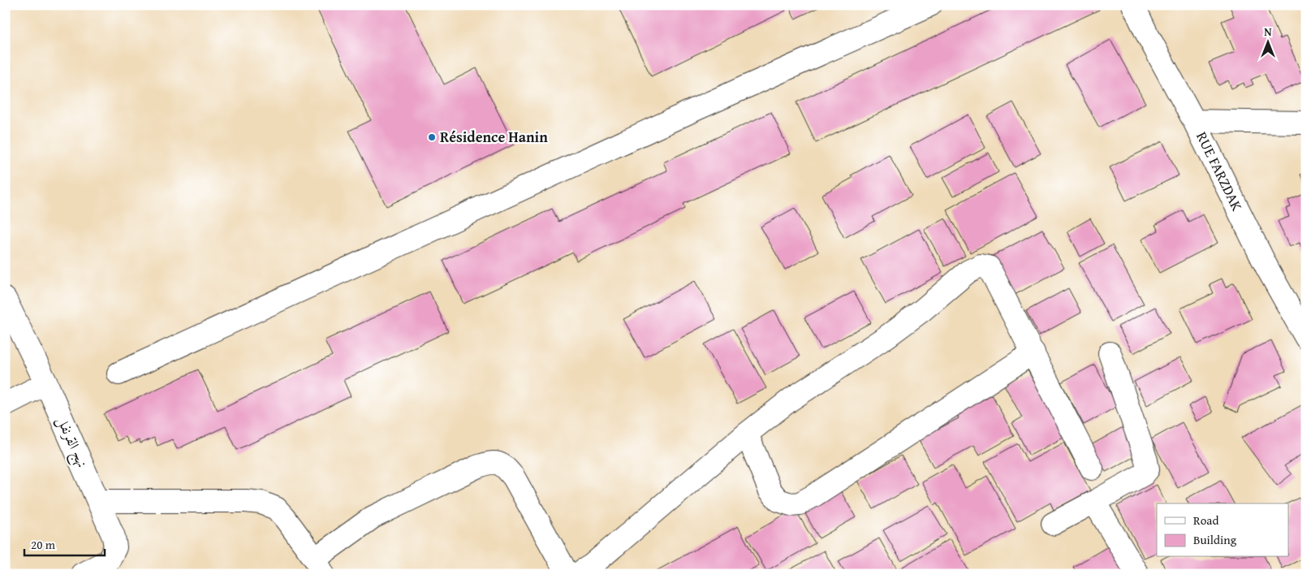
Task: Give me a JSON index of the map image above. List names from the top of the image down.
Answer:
{
  "streets": {
    "street": ["RUE FARZDAK", "نهج القرنفل"]
  },
  "places": ["Résidence Hanin"],
  "legend": ["Road", "Building"],
  "scale_bar": "20 m",
  "north": "top"
}
